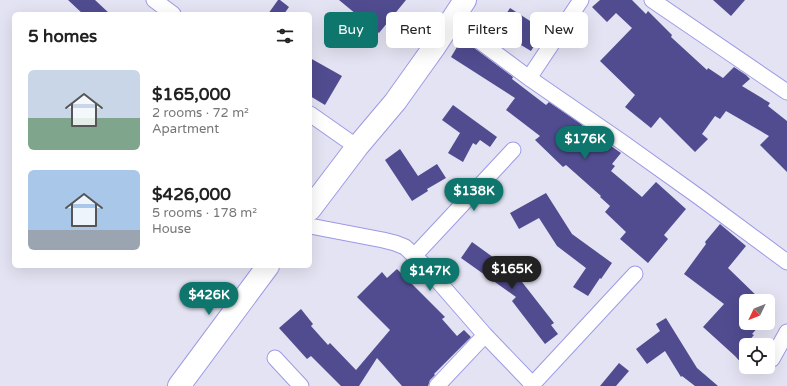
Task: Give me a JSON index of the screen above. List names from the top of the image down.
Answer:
{
  "north": "bottom left",
  "page": {
    "chip": [
      "Buy",
      "Rent",
      "Filters",
      "New"
    ],
    "heading": "5 homes",
    "list": [
      {
        "name": "$165,000",
        "note": "2 rooms · 72 m² · Apartment"
      },
      {
        "name": "$426,000",
        "note": "5 rooms · 178 m² · House"
      }
    ],
    "price": [
      "$176K",
      "$138K",
      "$165K",
      "$147K",
      "$426K"
    ]
  }
}
